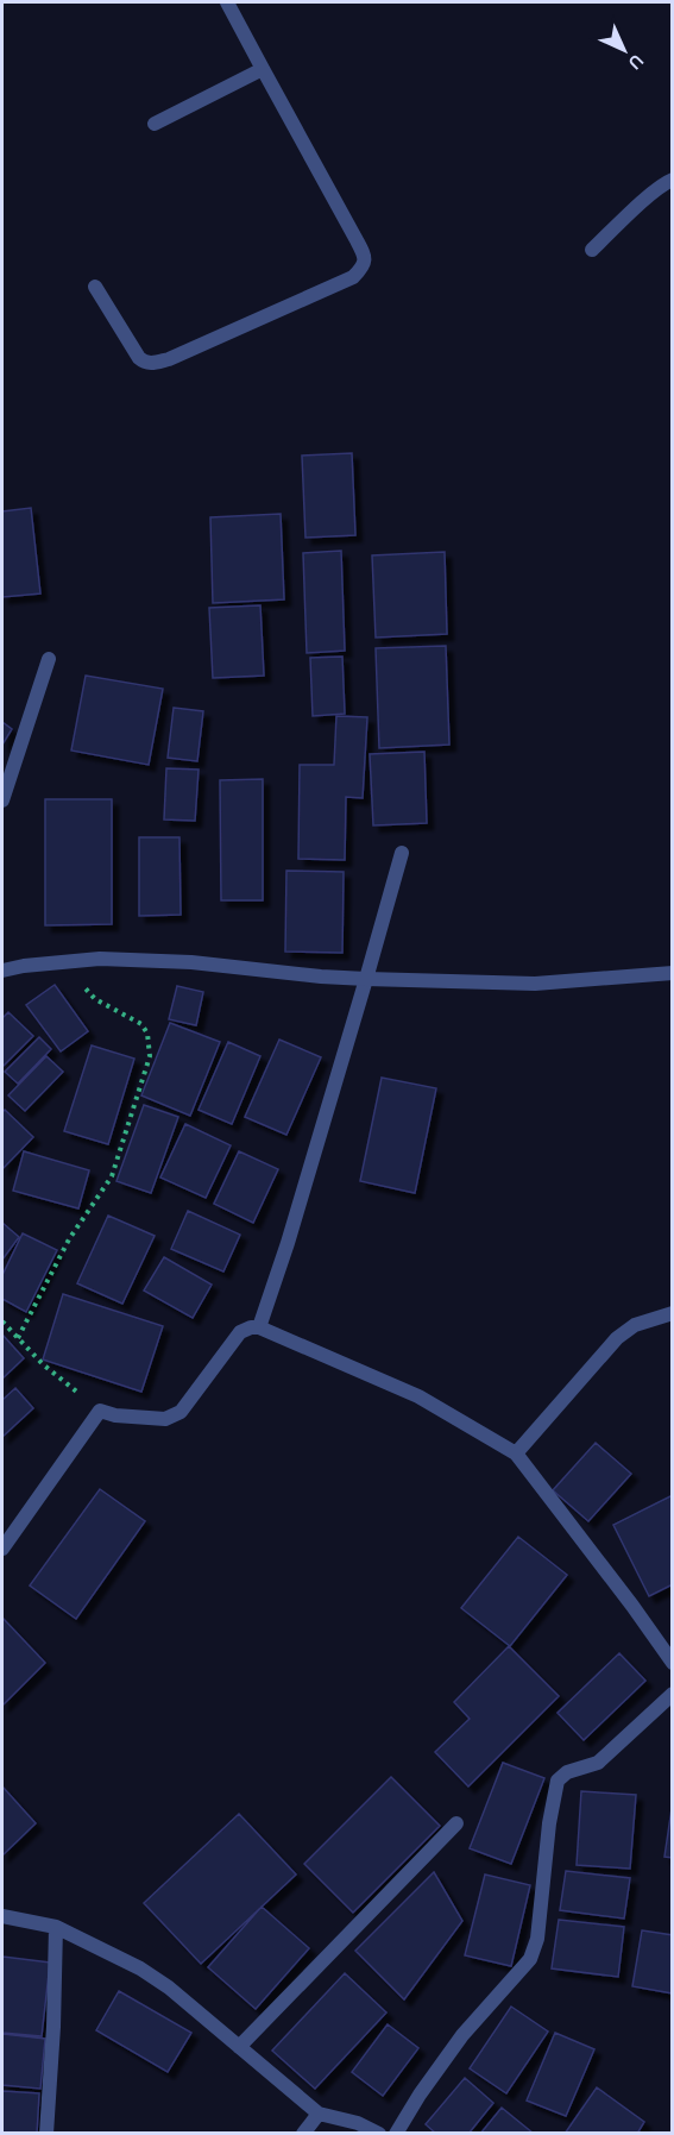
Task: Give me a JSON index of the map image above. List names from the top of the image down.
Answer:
{
  "north": "bottom right"
}
